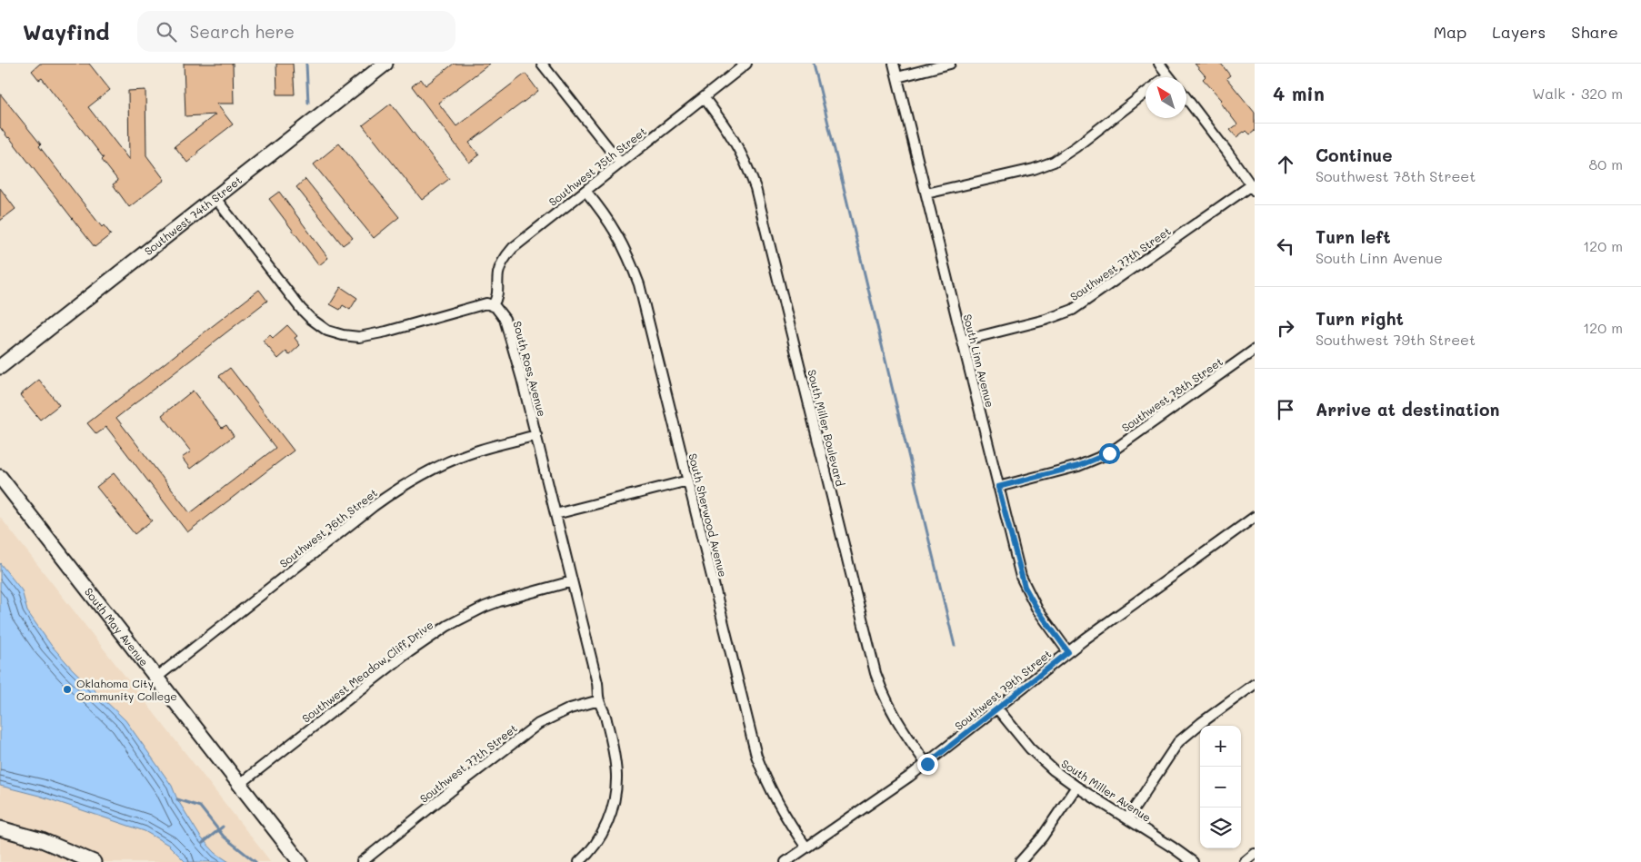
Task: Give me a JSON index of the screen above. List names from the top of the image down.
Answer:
{
  "streets": {
    "main road": ["Southwest 74th Street", "South May Avenue"],
    "street": [
      "Southwest 75th Street",
      "Southwest 77th Street",
      "South Linn Avenue",
      "South Ross Avenue",
      "Southwest 78th Street",
      "South Miller Boulevard",
      "South Sherwood Avenue",
      "Southwest 76th Street",
      "Southwest Meadow Cliff Drive",
      "Southwest 79th Street",
      "South Miller Avenue"
    ]
  },
  "crossings": [
    ["Southwest 75th Street", "South Ross Avenue"],
    ["Southwest 75th Street", "South Miller Boulevard"],
    ["Southwest 75th Street", "South Sherwood Avenue"],
    ["Southwest 77th Street", "South Linn Avenue"],
    ["Southwest 77th Street", "South Ross Avenue"],
    ["South Linn Avenue", "Southwest 78th Street"],
    ["South Linn Avenue", "Southwest 79th Street"],
    ["South Ross Avenue", "Southwest 76th Street"],
    ["South Ross Avenue", "Southwest Meadow Cliff Drive"],
    ["South Miller Boulevard", "Southwest 79th Street"],
    ["South Sherwood Avenue", "Southwest 79th Street"],
    ["Southwest 76th Street", "South May Avenue"],
    ["South May Avenue", "Southwest Meadow Cliff Drive"],
    ["Southwest 79th Street", "South Miller Avenue"]
  ],
  "places": ["Oklahoma City Community College"],
  "north": "top left",
  "page": {
    "header": "Wayfind",
    "search": "Search here",
    "nav": ["Map", "Layers", "Share"],
    "heading": ["4 min", "Walk · 320 m"],
    "list": [
      ["Continue", "Southwest 78th Street", "80 m"],
      ["Turn left", "South Linn Avenue", "120 m"],
      ["Turn right", "Southwest 79th Street", "120 m"],
      "Arrive at destination"
    ],
    "map_buttons": ["+", "−"]
  }
}
